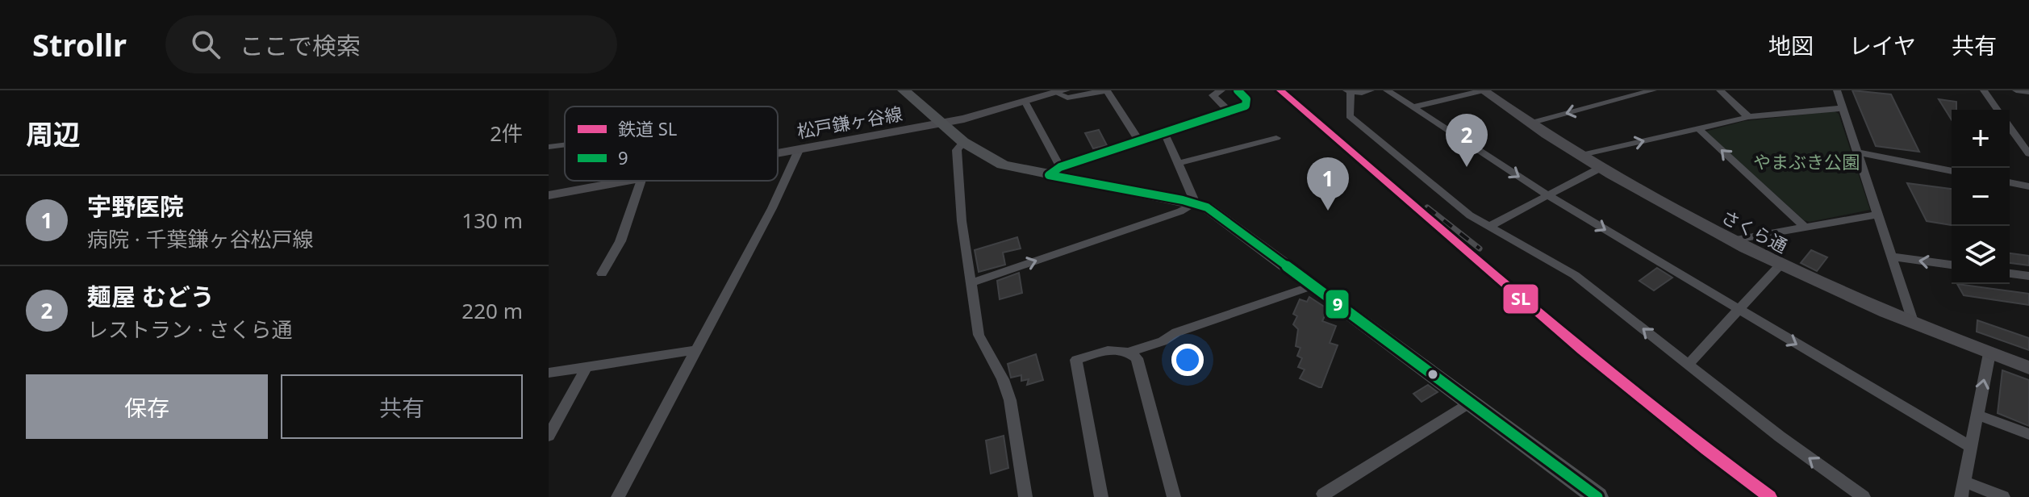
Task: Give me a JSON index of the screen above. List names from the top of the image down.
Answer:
{
  "streets": {
    "street": ["松戸鎌ヶ谷線", "さくら通"]
  },
  "parks": ["やまぶき公園"],
  "lines": ["rail line SL", "transit line 9"],
  "legend": ["鉄道 SL", "9"],
  "page": {
    "header": "Strollr",
    "search": "ここで検索",
    "nav": ["地図", "レイヤ", "共有"],
    "heading": ["周辺", "2件"],
    "map_buttons": ["+", "−"],
    "pins": ["2", "1"],
    "list": [
      {
        "mark": "1",
        "name": "宇野医院",
        "note": "病院 · 千葉鎌ヶ谷松戸線",
        "value": "130 m"
      },
      {
        "mark": "2",
        "name": "麺屋 むどう",
        "note": "レストラン · さくら通",
        "value": "220 m"
      }
    ],
    "buttons": ["保存", "共有"]
  }
}
